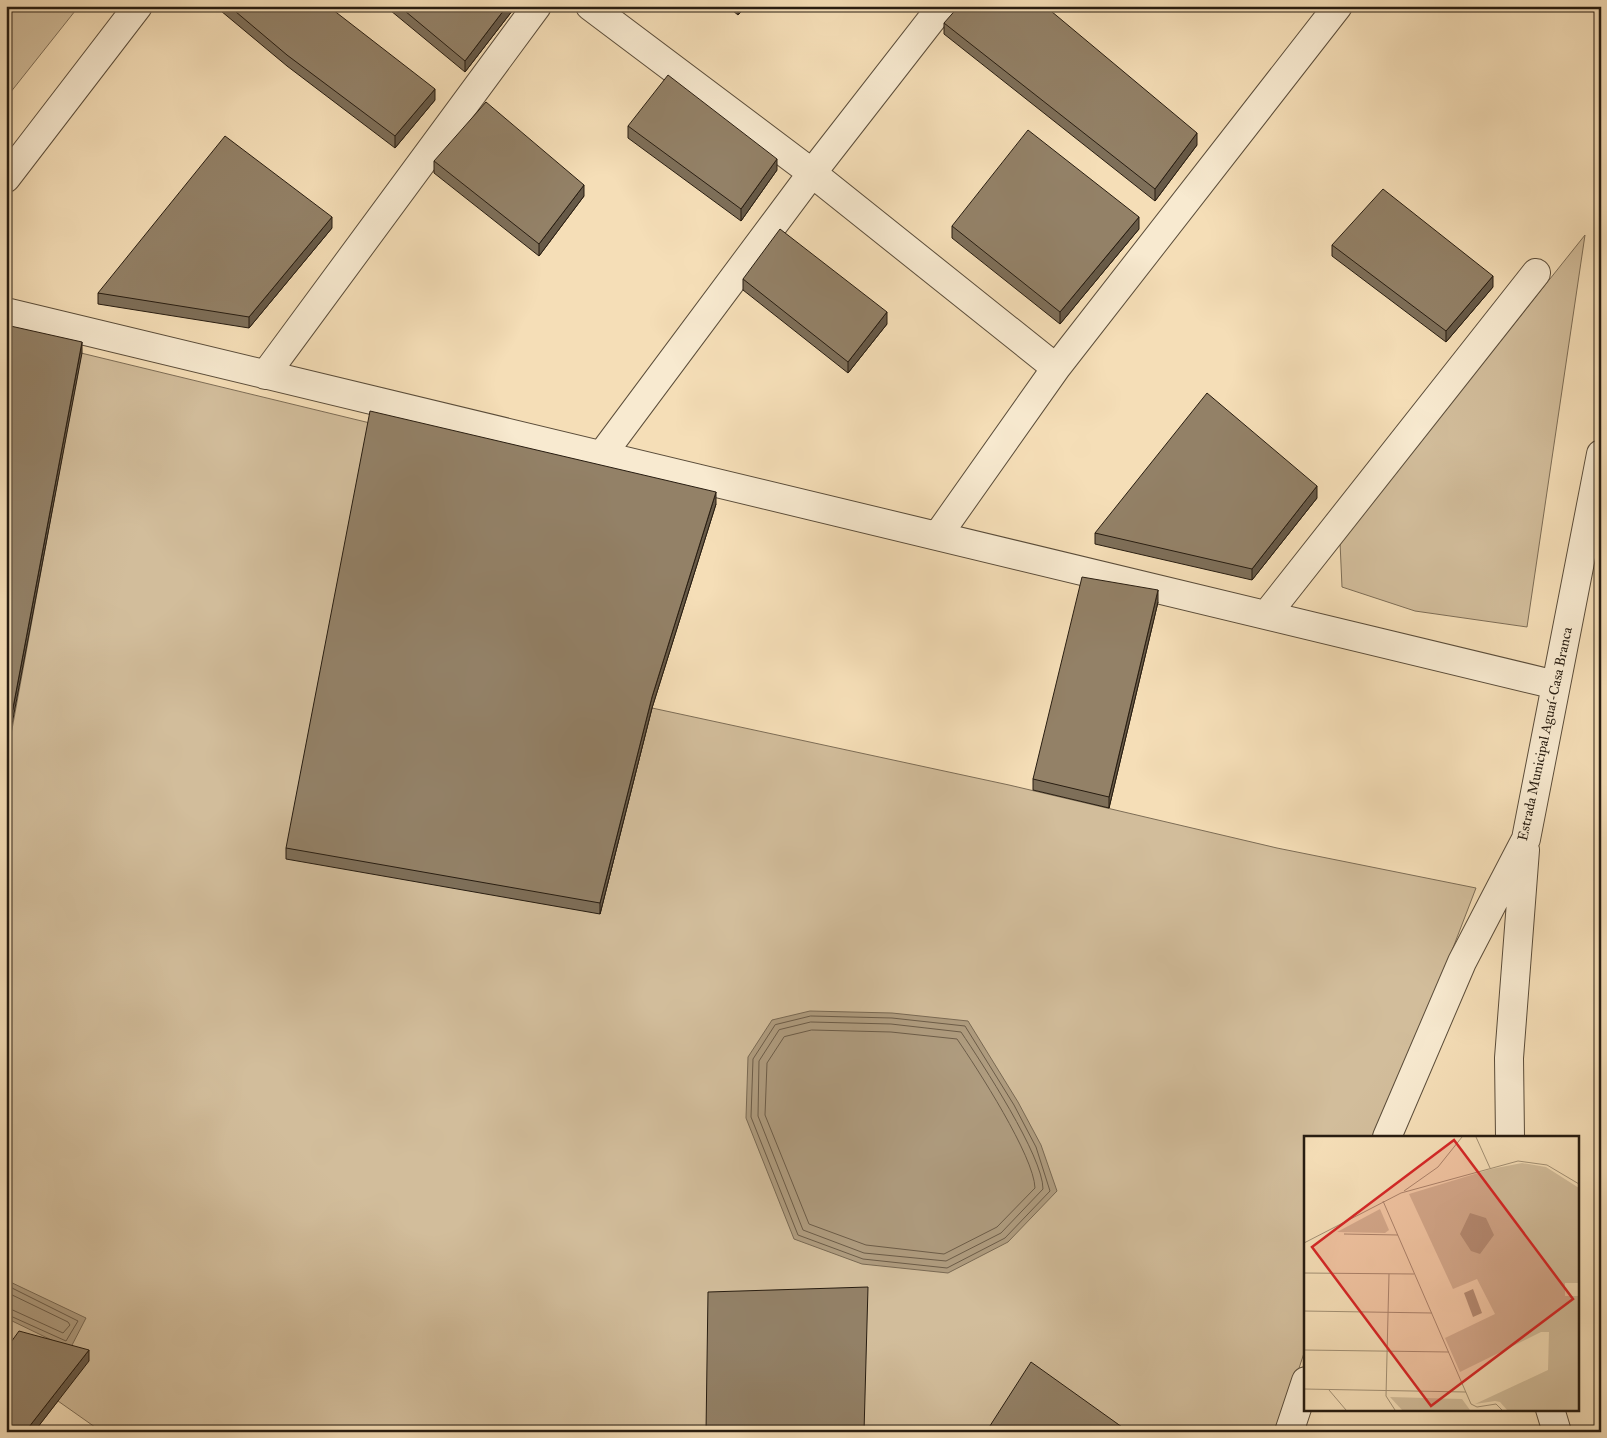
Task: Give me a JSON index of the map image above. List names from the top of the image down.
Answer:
{
  "streets": {
    "street": ["Estrada Municipal Aguaí-Casa Branca"]
  }
}
